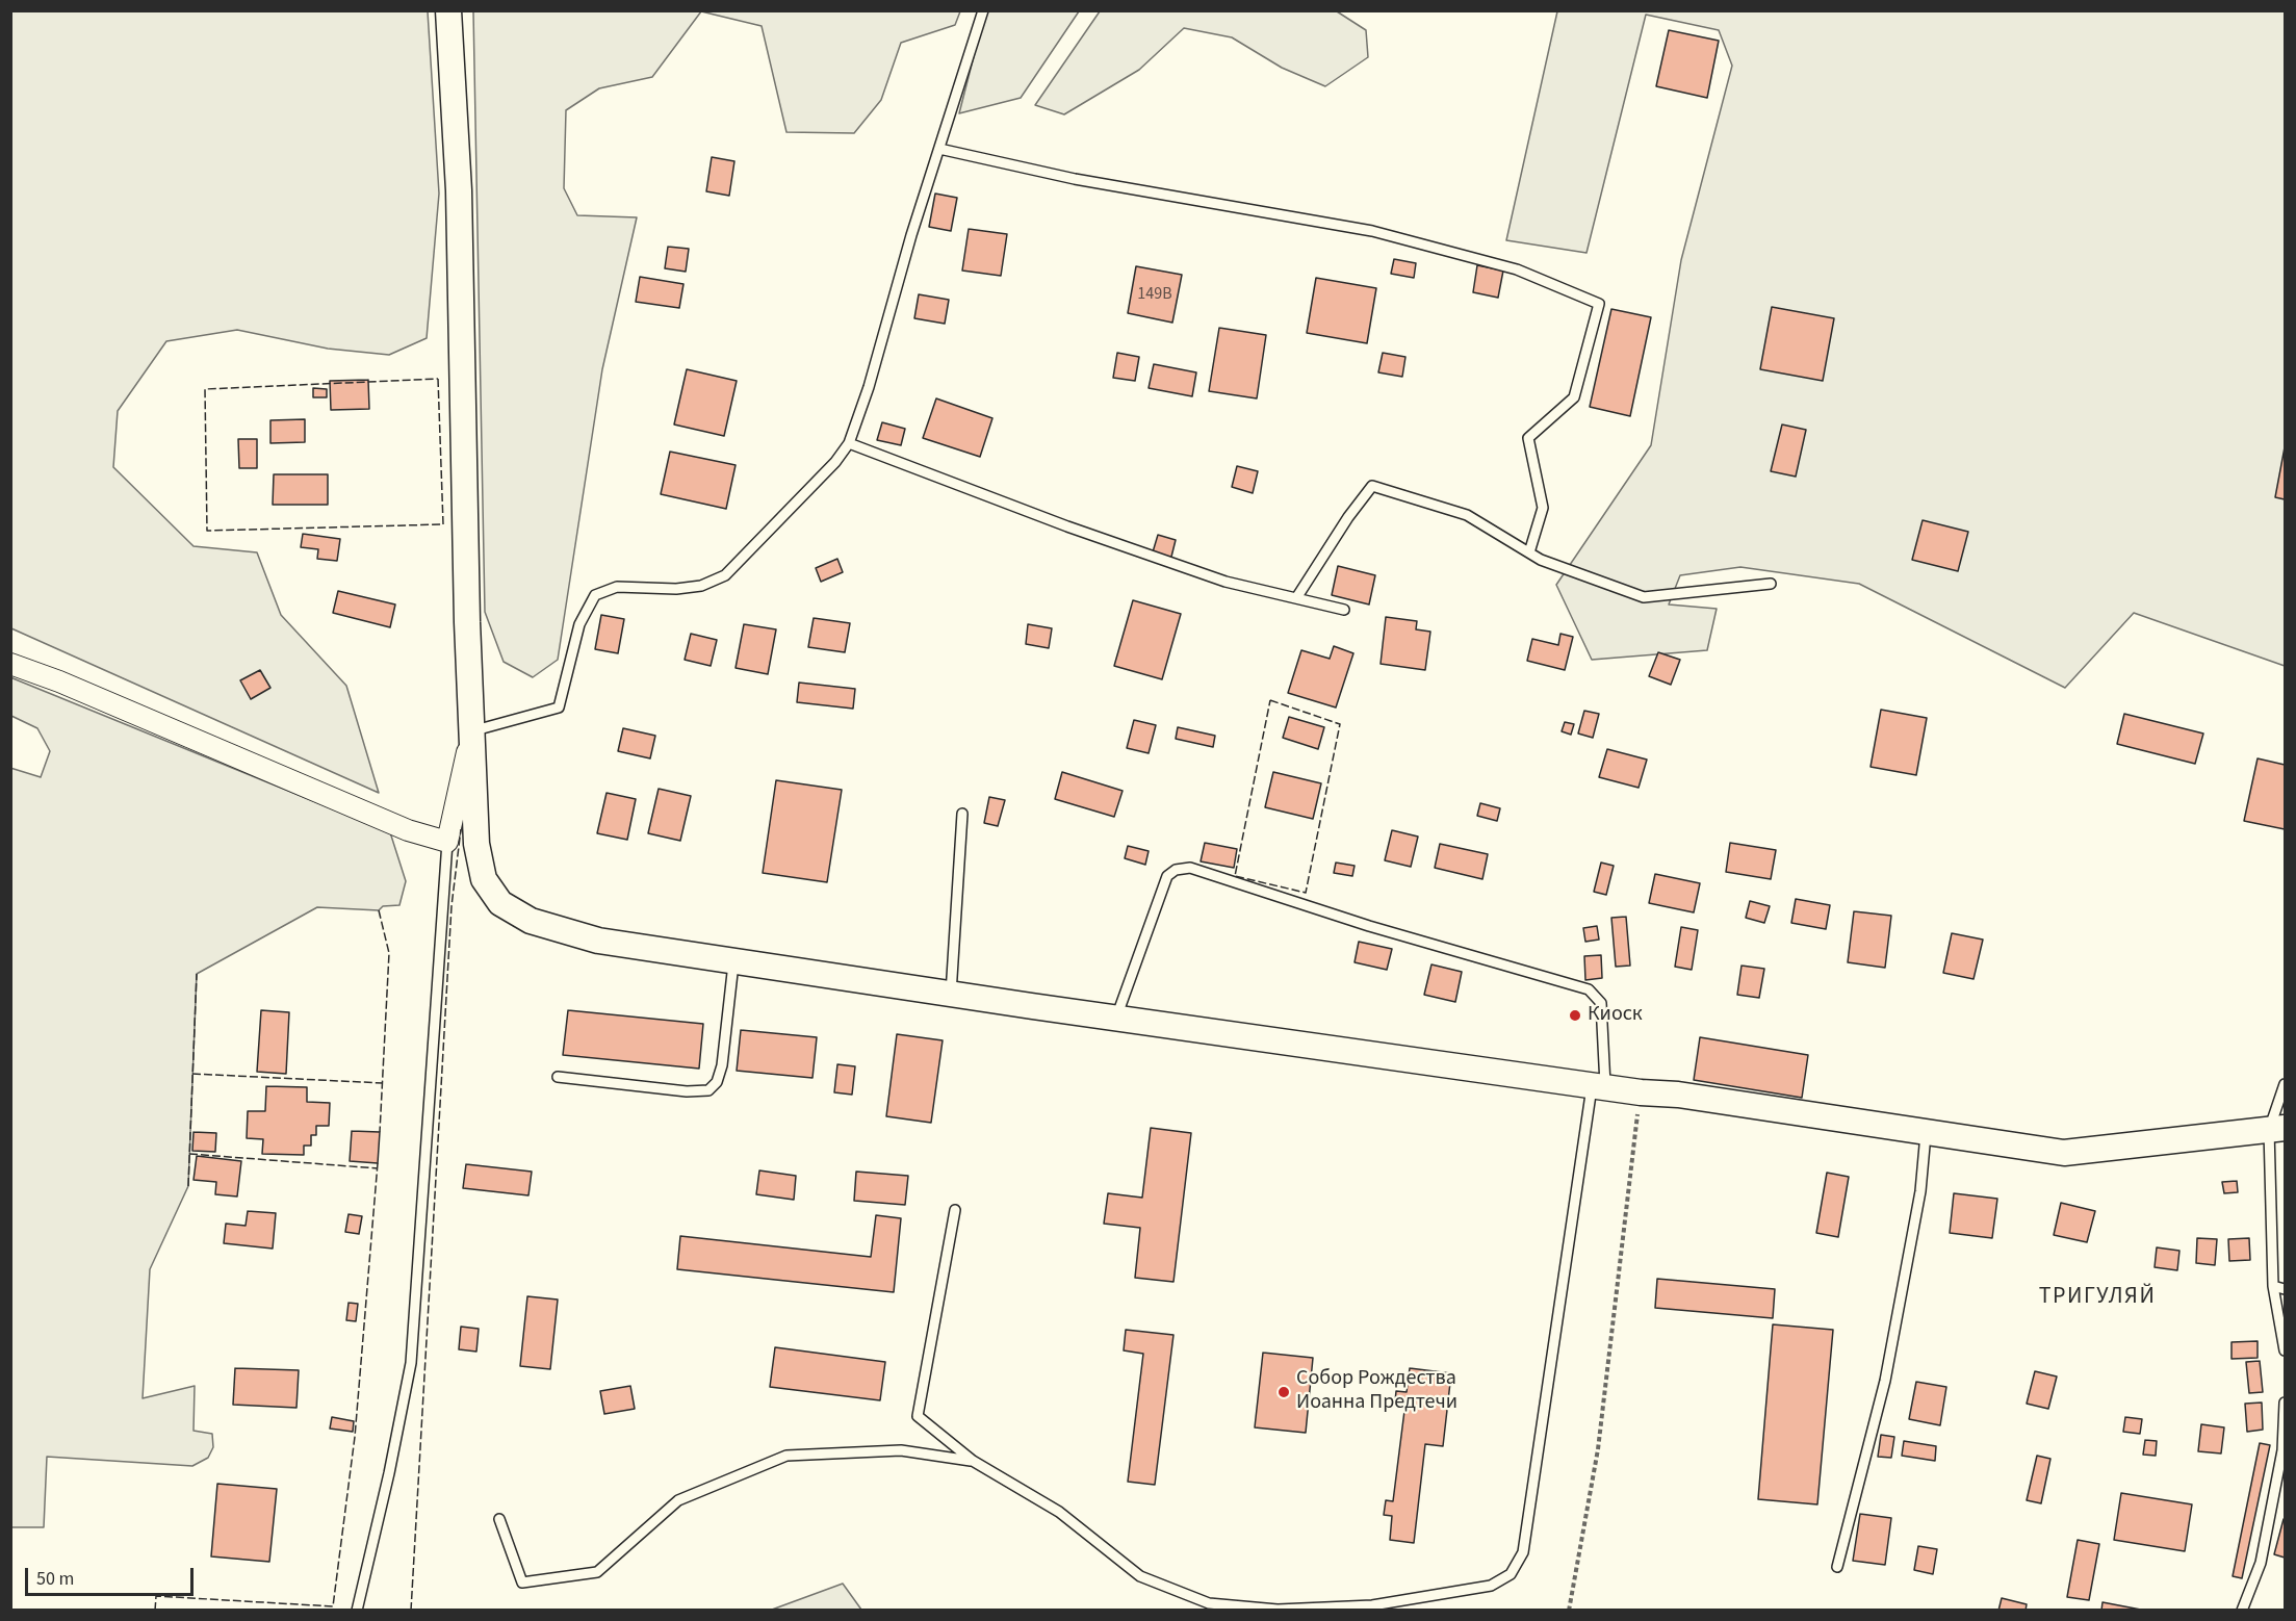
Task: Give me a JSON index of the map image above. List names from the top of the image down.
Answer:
{
  "districts": ["ТРИГУЛЯЙ"],
  "places": ["Киоск", "Собор Рождества Иоанна Предтечи"],
  "house_numbers": ["149В"],
  "scale_bar": "50 m"
}
